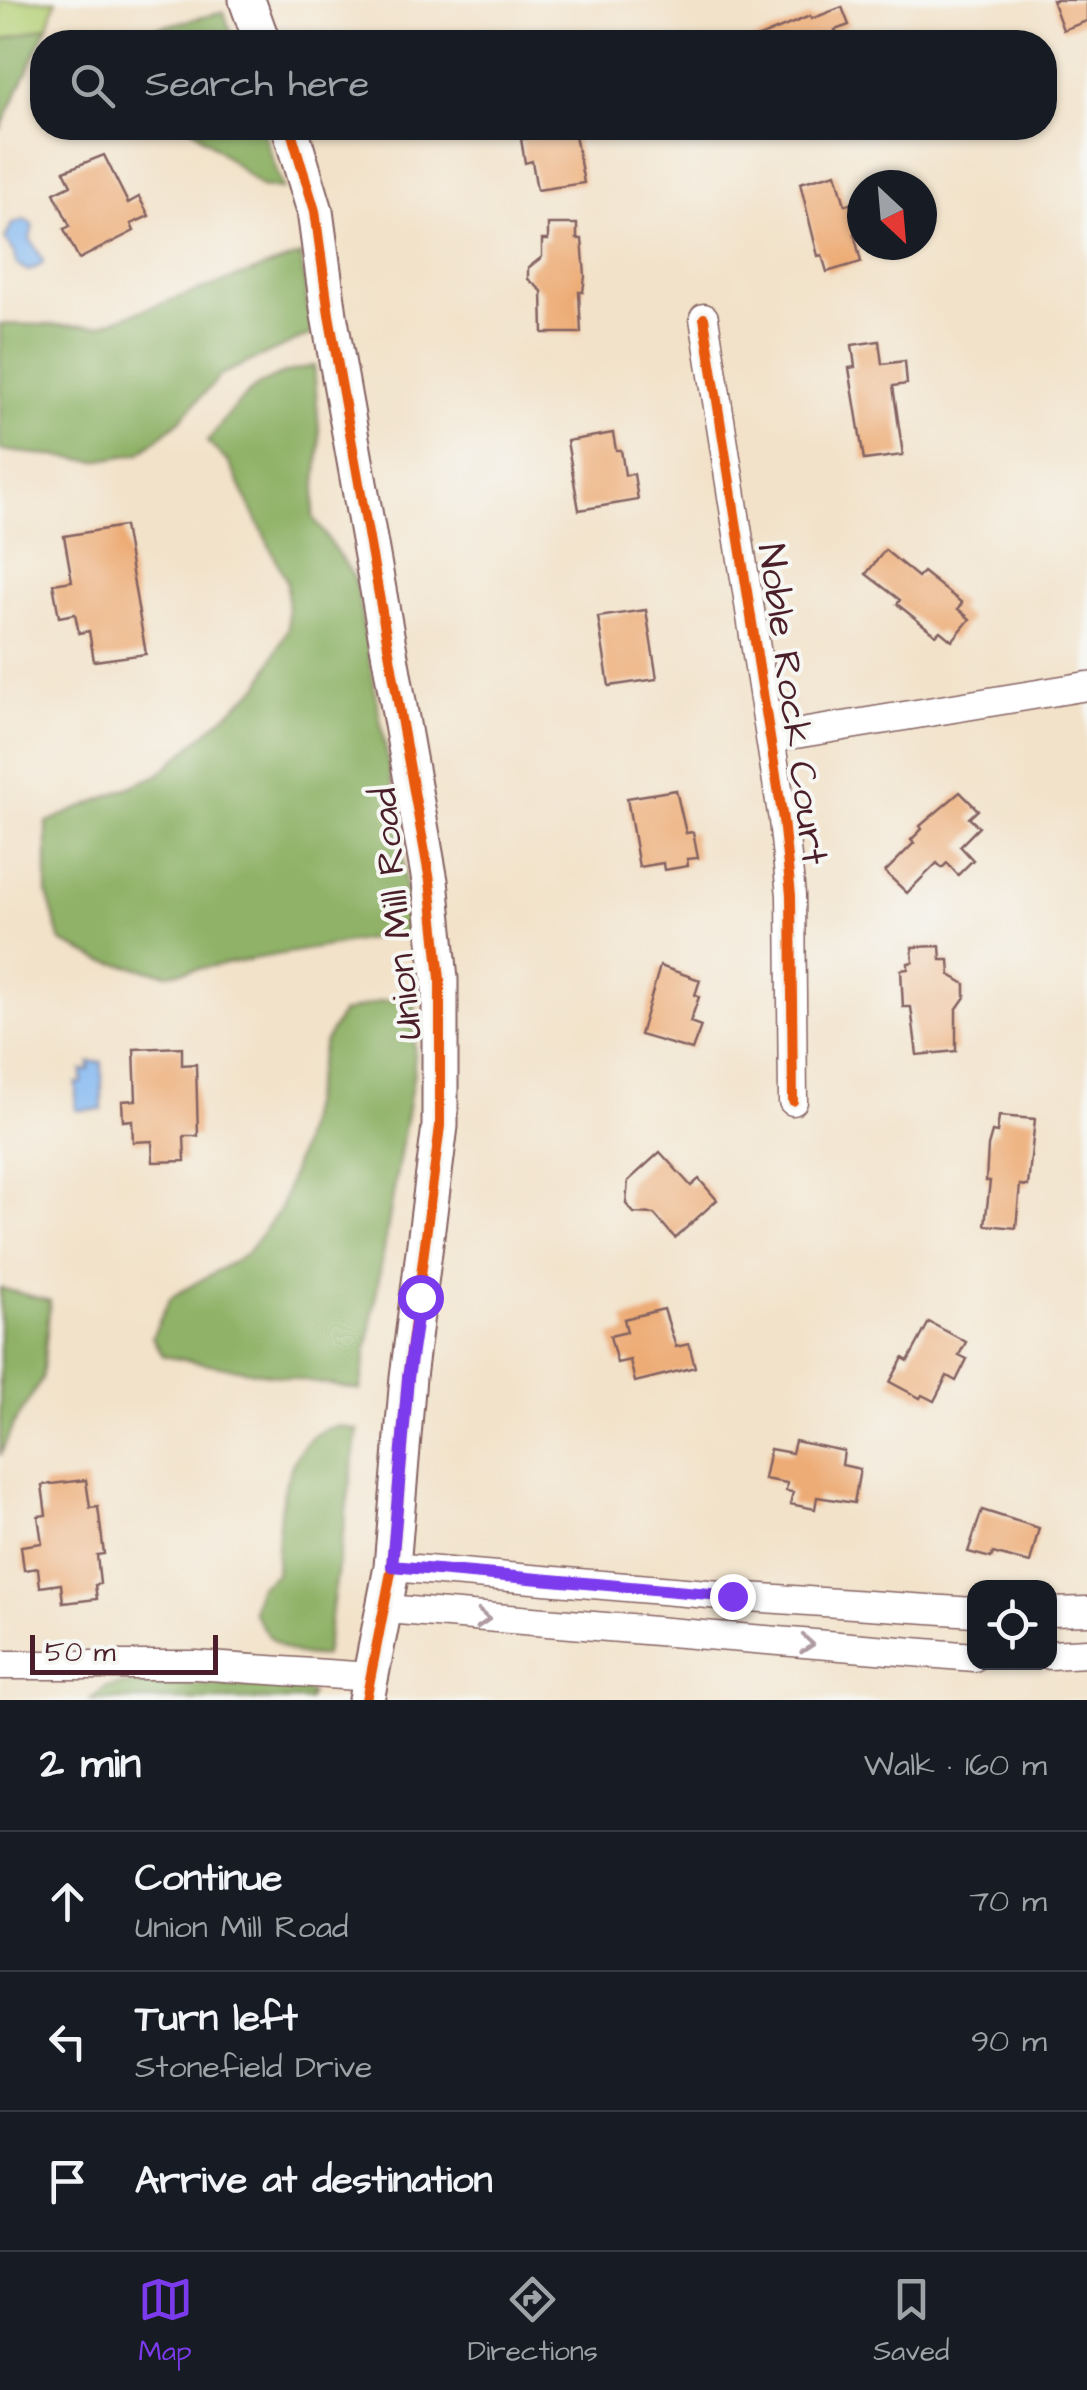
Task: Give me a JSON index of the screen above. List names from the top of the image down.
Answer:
{
  "streets": {
    "street": ["Noble Rock Court", "Union Mill Road"]
  },
  "scale_bar": "50 m",
  "north": "bottom right",
  "page": {
    "search": "Search here",
    "scale": "50 m",
    "heading": ["2 min", "Walk · 160 m"],
    "list": [
      ["Continue", "Union Mill Road", "70 m"],
      ["Turn left", "Stonefield Drive", "90 m"],
      "Arrive at destination"
    ],
    "nav": ["Map", "Directions", "Saved"]
  }
}
